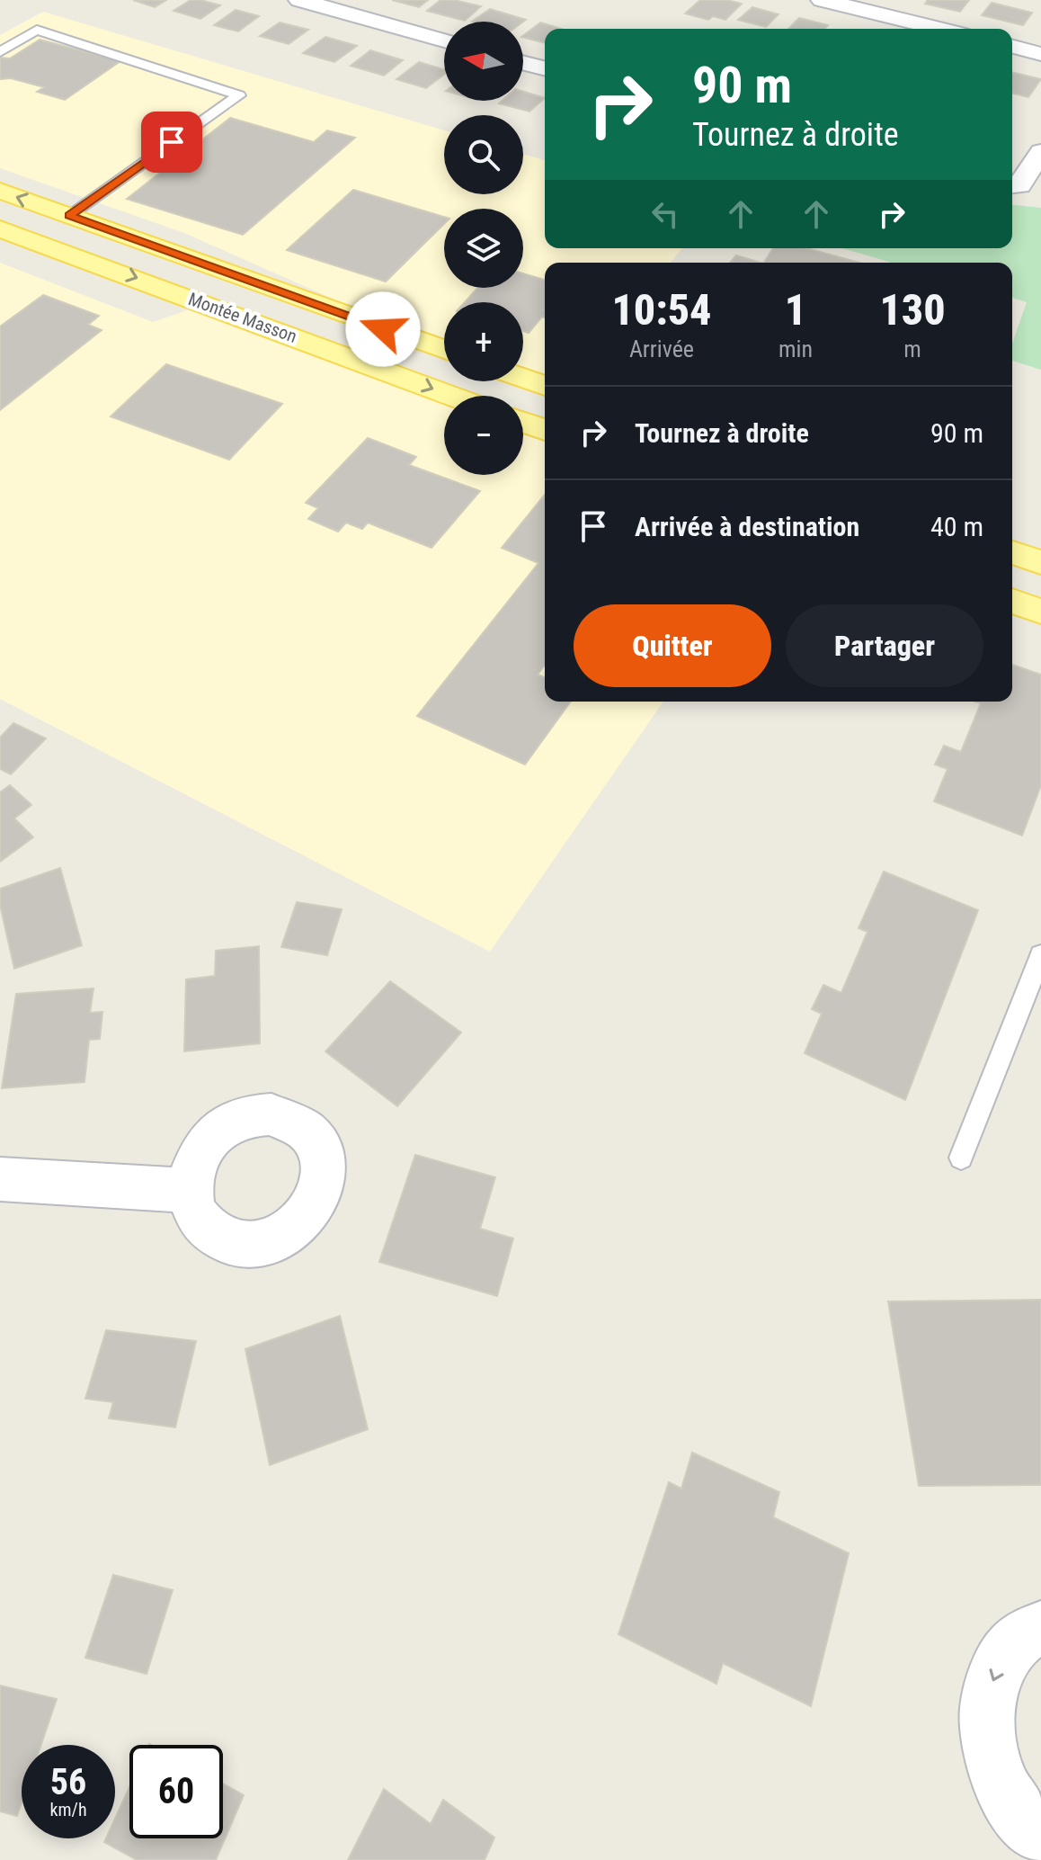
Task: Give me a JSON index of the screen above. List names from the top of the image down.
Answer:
{
  "streets": {
    "main road": ["Montée Masson"]
  },
  "north": "left",
  "page": {
    "map_buttons": ["+", "−"],
    "turn": ["90 m", "Tournez à droite"],
    "eta": [
      "10:54",
      "Arrivée",
      "1",
      "min",
      "130",
      "m"
    ],
    "list": [
      {
        "name": "Tournez à droite",
        "value": "90 m"
      },
      {
        "name": "Arrivée à destination",
        "value": "40 m"
      }
    ],
    "buttons": ["Quitter", "Partager"],
    "speed": "56 km/h",
    "limit": "60"
  }
}
